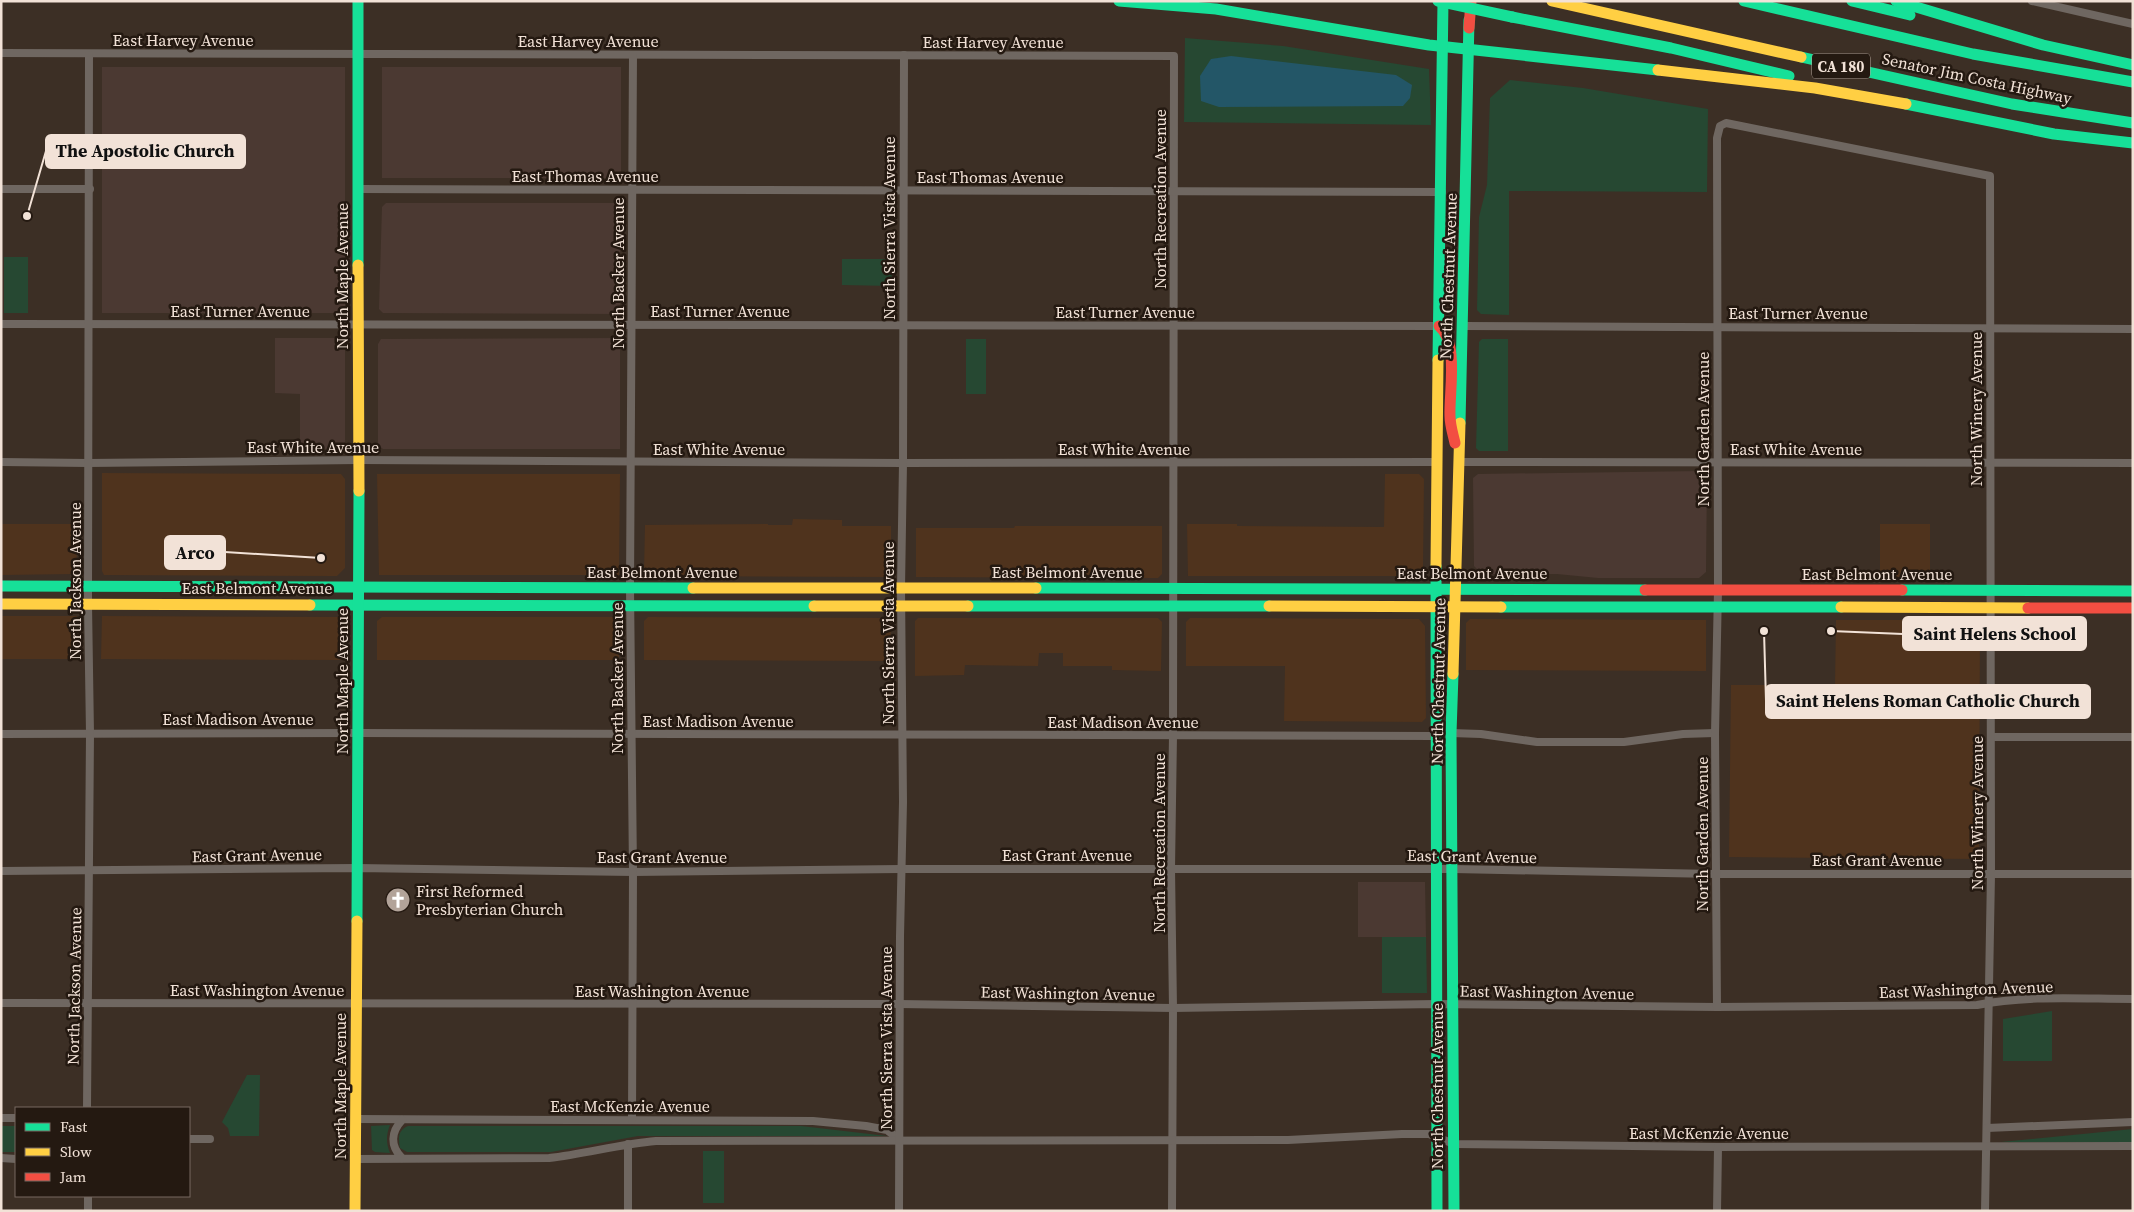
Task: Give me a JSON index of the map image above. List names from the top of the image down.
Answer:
{
  "streets": {
    "main road": [
      "CA 180",
      "Senator Jim Costa Highway",
      "North Maple Avenue",
      "North Chestnut Avenue",
      "East Belmont Avenue"
    ],
    "street": [
      "East Harvey Avenue",
      "East Thomas Avenue",
      "North Recreation Avenue",
      "North Sierra Vista Avenue",
      "North Backer Avenue",
      "East Turner Avenue",
      "North Winery Avenue",
      "North Garden Avenue",
      "East White Avenue",
      "North Jackson Avenue",
      "East Madison Avenue",
      "East Grant Avenue",
      "East Washington Avenue",
      "East McKenzie Avenue"
    ]
  },
  "crossings": [
    ["East Harvey Avenue", "North Recreation Avenue"],
    ["East Harvey Avenue", "North Sierra Vista Avenue"],
    ["East Harvey Avenue", "North Backer Avenue"],
    ["East Harvey Avenue", "North Maple Avenue"],
    ["East Harvey Avenue", "North Jackson Avenue"],
    ["East Thomas Avenue", "North Recreation Avenue"],
    ["East Thomas Avenue", "North Sierra Vista Avenue"],
    ["East Thomas Avenue", "North Backer Avenue"],
    ["East Thomas Avenue", "North Maple Avenue"],
    ["East Thomas Avenue", "North Chestnut Avenue"],
    ["North Recreation Avenue", "East Turner Avenue"],
    ["North Recreation Avenue", "East White Avenue"],
    ["North Recreation Avenue", "East Belmont Avenue"],
    ["North Recreation Avenue", "East Madison Avenue"],
    ["North Recreation Avenue", "East Grant Avenue"],
    ["North Recreation Avenue", "East Washington Avenue"],
    ["North Recreation Avenue", "East McKenzie Avenue"],
    ["North Sierra Vista Avenue", "East Turner Avenue"],
    ["North Sierra Vista Avenue", "East White Avenue"],
    ["North Sierra Vista Avenue", "East Belmont Avenue"],
    ["North Sierra Vista Avenue", "East Madison Avenue"],
    ["North Sierra Vista Avenue", "East Grant Avenue"],
    ["North Sierra Vista Avenue", "East Washington Avenue"],
    ["North Sierra Vista Avenue", "East McKenzie Avenue"],
    ["North Backer Avenue", "East Turner Avenue"],
    ["North Backer Avenue", "East White Avenue"],
    ["North Backer Avenue", "East Belmont Avenue"],
    ["North Backer Avenue", "East Madison Avenue"],
    ["North Backer Avenue", "East Grant Avenue"],
    ["North Backer Avenue", "East Washington Avenue"],
    ["North Backer Avenue", "East McKenzie Avenue"],
    ["North Maple Avenue", "East Turner Avenue"],
    ["North Maple Avenue", "East White Avenue"],
    ["North Maple Avenue", "East Belmont Avenue"],
    ["North Maple Avenue", "East Madison Avenue"],
    ["North Maple Avenue", "East Grant Avenue"],
    ["North Maple Avenue", "East Washington Avenue"],
    ["North Maple Avenue", "East McKenzie Avenue"],
    ["North Chestnut Avenue", "East Turner Avenue"],
    ["North Chestnut Avenue", "East White Avenue"],
    ["North Chestnut Avenue", "East Belmont Avenue"],
    ["North Chestnut Avenue", "East Madison Avenue"],
    ["North Chestnut Avenue", "East Grant Avenue"],
    ["North Chestnut Avenue", "East Washington Avenue"],
    ["North Chestnut Avenue", "East McKenzie Avenue"],
    ["East Turner Avenue", "North Winery Avenue"],
    ["East Turner Avenue", "North Garden Avenue"],
    ["East Turner Avenue", "North Jackson Avenue"],
    ["North Winery Avenue", "North Garden Avenue"],
    ["North Winery Avenue", "East White Avenue"],
    ["North Winery Avenue", "East Belmont Avenue"],
    ["North Winery Avenue", "East Grant Avenue"],
    ["North Winery Avenue", "East Washington Avenue"],
    ["North Winery Avenue", "East McKenzie Avenue"],
    ["North Garden Avenue", "East White Avenue"],
    ["North Garden Avenue", "East Belmont Avenue"],
    ["North Garden Avenue", "East Grant Avenue"],
    ["North Garden Avenue", "East Washington Avenue"],
    ["East White Avenue", "North Jackson Avenue"],
    ["East Belmont Avenue", "North Jackson Avenue"],
    ["North Jackson Avenue", "East Madison Avenue"],
    ["North Jackson Avenue", "East Grant Avenue"],
    ["North Jackson Avenue", "East Washington Avenue"]
  ],
  "places": {
    "other": [
      "The Apostolic Church",
      "Arco",
      "Saint Helens Roman Catholic Church",
      "Saint Helens School"
    ],
    "church": ["First Reformed Presbyterian Church"]
  },
  "legend": ["Fast", "Slow", "Jam"]
}
